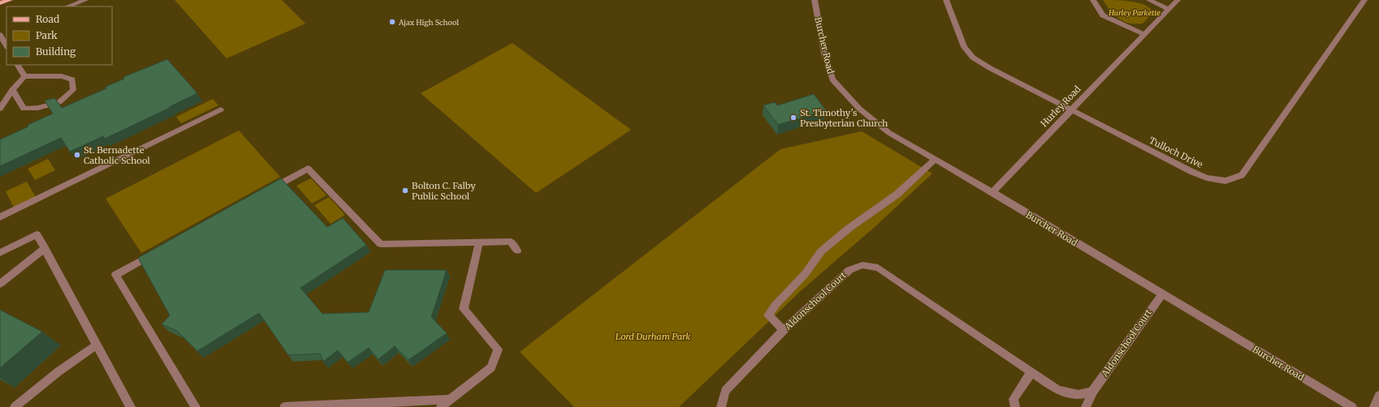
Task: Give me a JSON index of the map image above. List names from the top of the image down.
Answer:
{
  "streets": {
    "street": [
      "Burcher Road",
      "Hurley Road",
      "Tulloch Drive",
      "Aldonschool Court"
    ]
  },
  "crossings": [
    ["Burcher Road", "Hurley Road"],
    ["Burcher Road", "Aldonschool Court"],
    ["Hurley Road", "Tulloch Drive"]
  ],
  "parks": ["Hurley Parkette", "Lord Durham Park"],
  "places": [
    "Ajax High School",
    "St. Timothy's Presbyterian Church",
    "St. Bernadette Catholic School",
    "Bolton C. Falby Public School"
  ],
  "legend": ["Road", "Park", "Building"]
}
